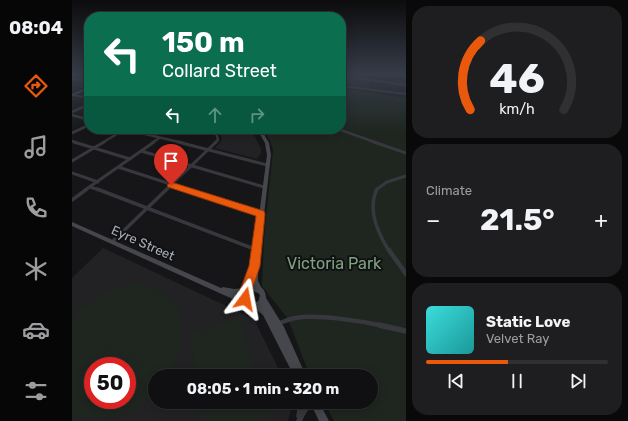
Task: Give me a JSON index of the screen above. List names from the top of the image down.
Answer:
{
  "streets": {
    "main road": ["Eyre Street"]
  },
  "parks": ["Victoria Park"],
  "page": {
    "tabs": "08:04",
    "turn": ["150 m", "Collard Street"],
    "tile": "Climate",
    "heat": ["−", "21.5°", "+"],
    "song": ["Static Love", "Velvet Ray"],
    "limit": "50",
    "trip": "08:05 · 1 min · 320 m",
    "gauge": ["46", "km/h"]
  }
}
